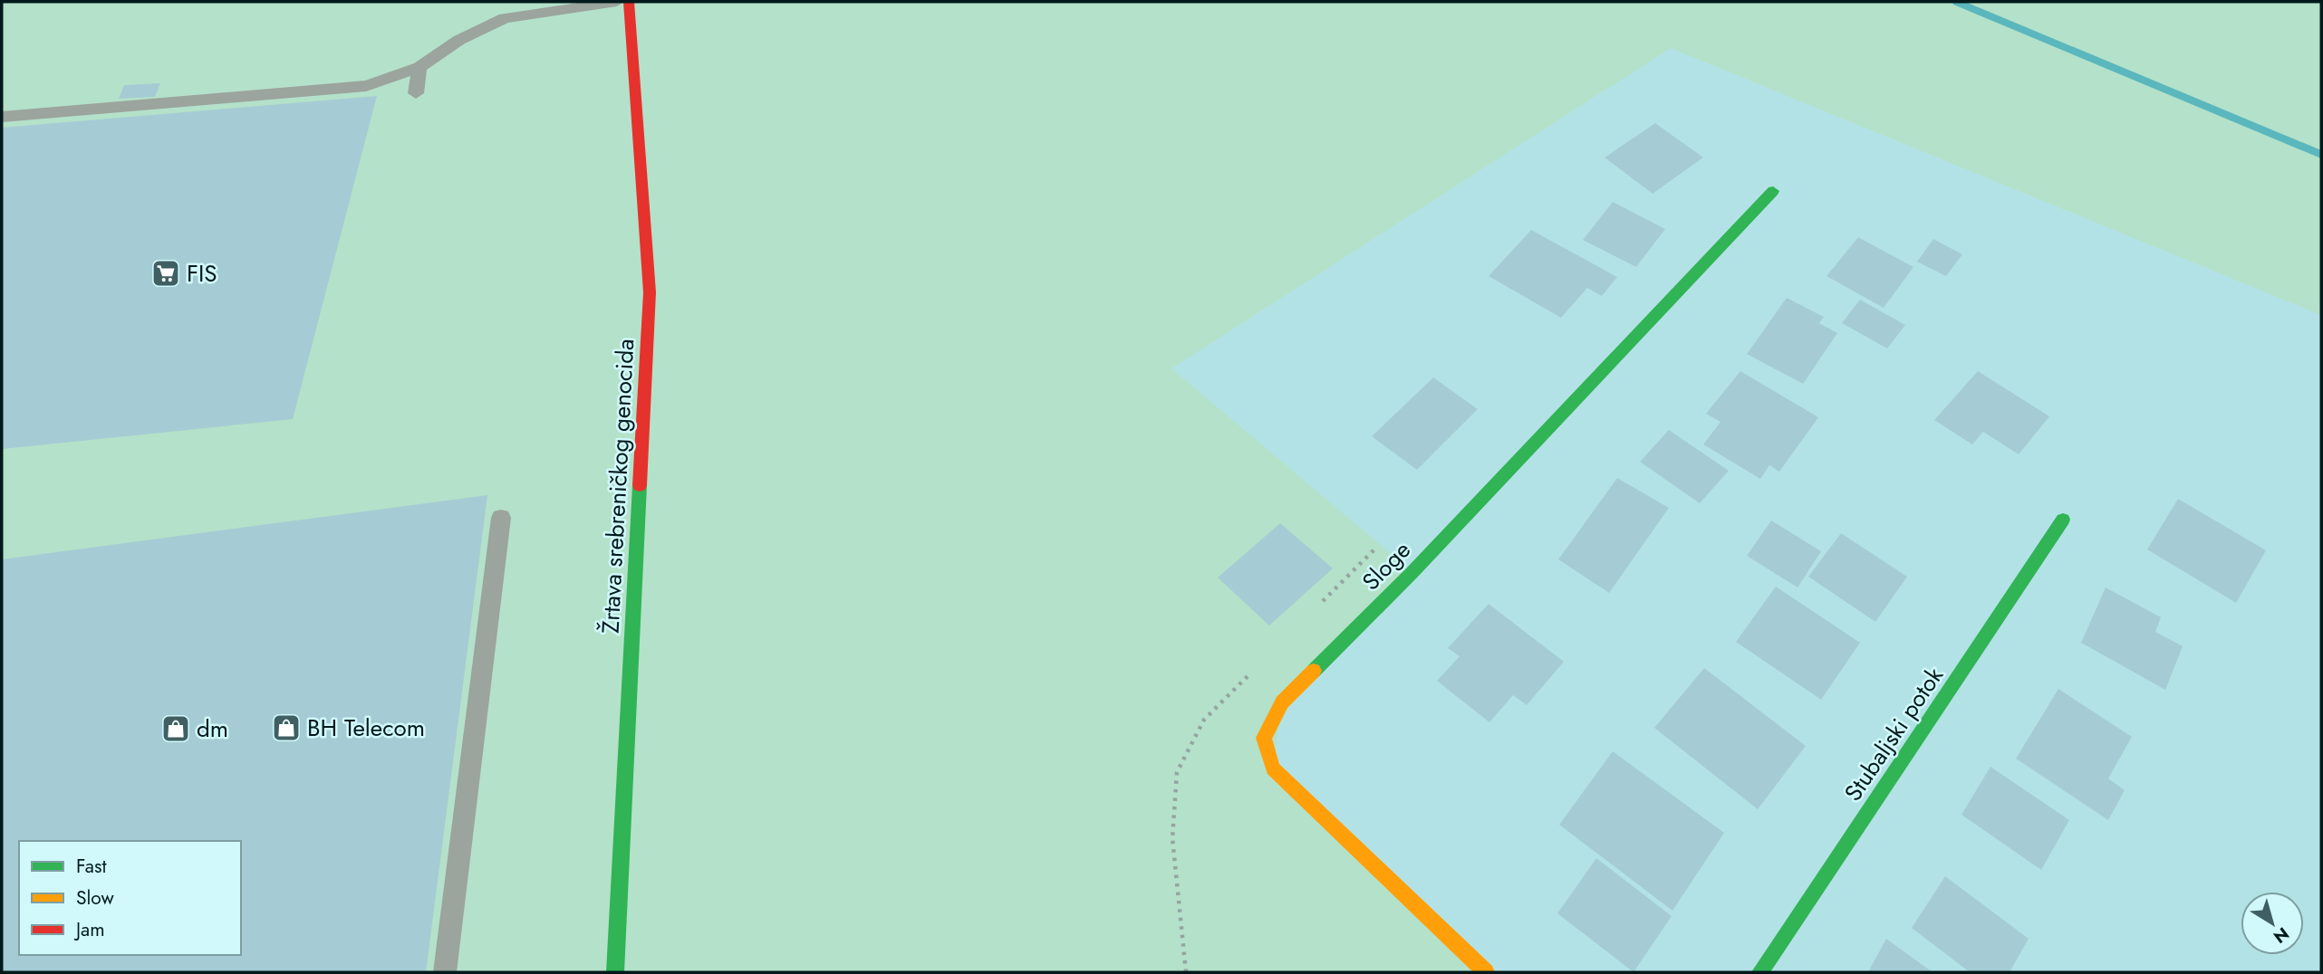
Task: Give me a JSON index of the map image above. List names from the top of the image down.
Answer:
{
  "streets": {
    "street": ["Žrtava srebreničkog genocida", "Sloge", "Stubaljski potok"]
  },
  "places": {
    "supermarket": ["FIS"],
    "shop": ["BH Telecom", "dm"]
  },
  "legend": ["Fast", "Slow", "Jam"],
  "north": "bottom right"
}
